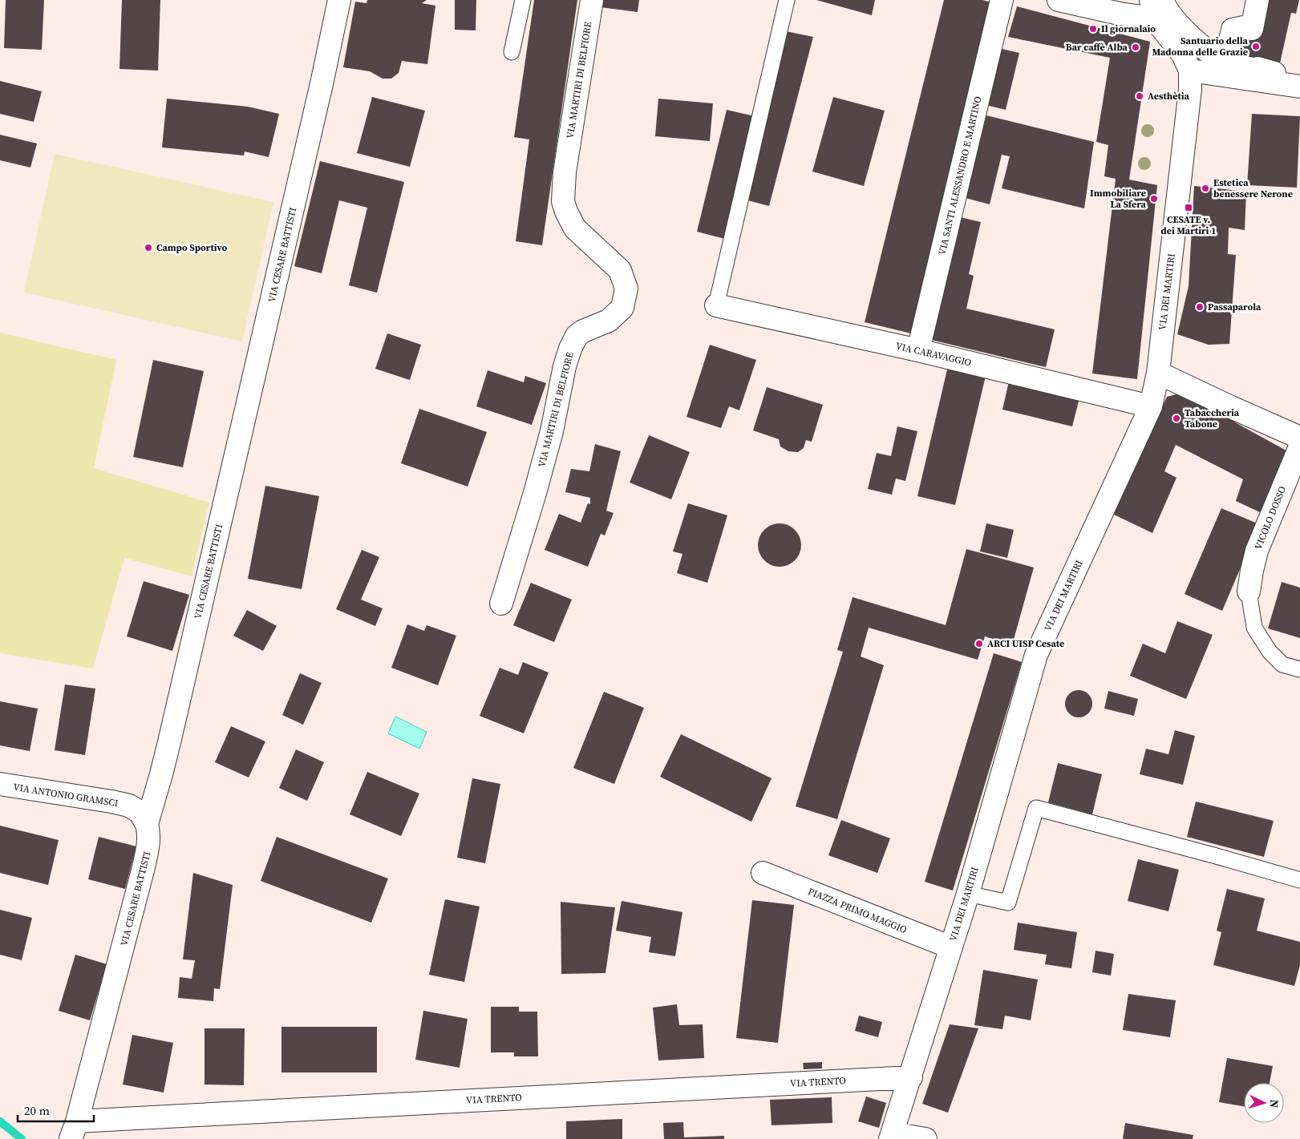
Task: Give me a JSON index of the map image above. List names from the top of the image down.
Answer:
{
  "streets": {
    "street": [
      "VIA MARTIRI DI BELFIORE",
      "VIA SANTI ALESSANDRO E MARTINO",
      "VIA CESARE BATTISTI",
      "VIA DEI MARTIRI",
      "VIA CARAVAGGIO",
      "VICOLO DOSSO",
      "VIA ANTONIO GRAMSCI",
      "PIAZZA PRIMO MAGGIO",
      "VIA TRENTO"
    ]
  },
  "crossings": [
    ["VIA SANTI ALESSANDRO E MARTINO", "VIA CARAVAGGIO"],
    ["VIA CESARE BATTISTI", "VIA ANTONIO GRAMSCI"],
    ["VIA CESARE BATTISTI", "VIA TRENTO"],
    ["VIA DEI MARTIRI", "VIA CARAVAGGIO"],
    ["VIA DEI MARTIRI", "PIAZZA PRIMO MAGGIO"],
    ["VIA DEI MARTIRI", "VIA TRENTO"]
  ],
  "places": {
    "other": [
      "Il giornalaio",
      "Santuario della Madonna delle Grazie",
      "Bar caffè Alba",
      "Aesthètia",
      "Estetica benessere Nerone",
      "Immobiliare La Sfera",
      "Campo Sportivo",
      "Passaparola",
      "Tabaccheria Tabone",
      "ARCI UISP Cesate"
    ],
    "transit": ["CESATE v. dei Martiri 1"]
  },
  "scale_bar": "20 m",
  "north": "right"
}
